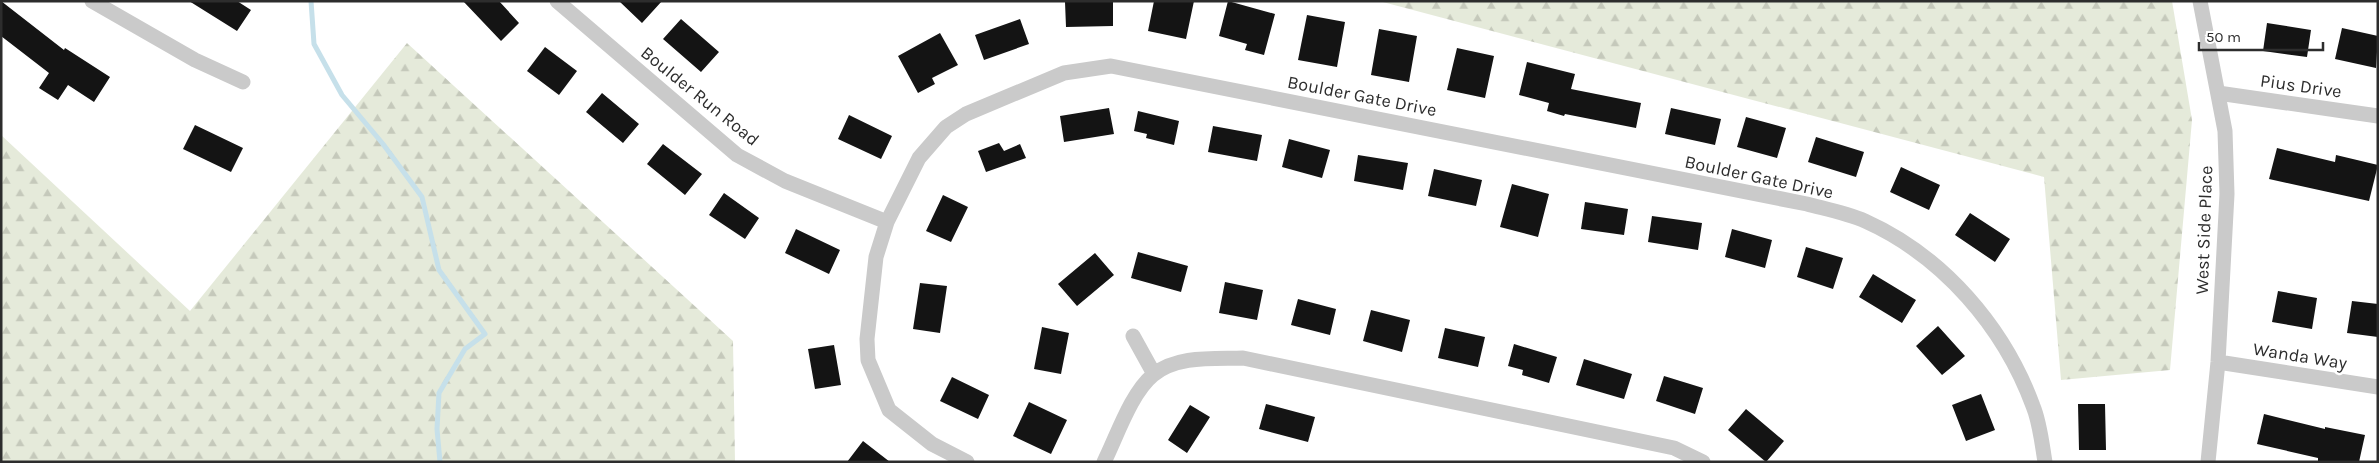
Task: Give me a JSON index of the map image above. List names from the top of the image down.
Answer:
{
  "streets": {
    "street": [
      "Pius Drive",
      "Boulder Run Road",
      "Boulder Gate Drive",
      "West Side Place",
      "Wanda Way"
    ]
  },
  "crossings": [
    ["Pius Drive", "West Side Place"],
    ["Boulder Run Road", "Boulder Gate Drive"],
    ["West Side Place", "Wanda Way"]
  ],
  "scale_bar": "50 m"
}
